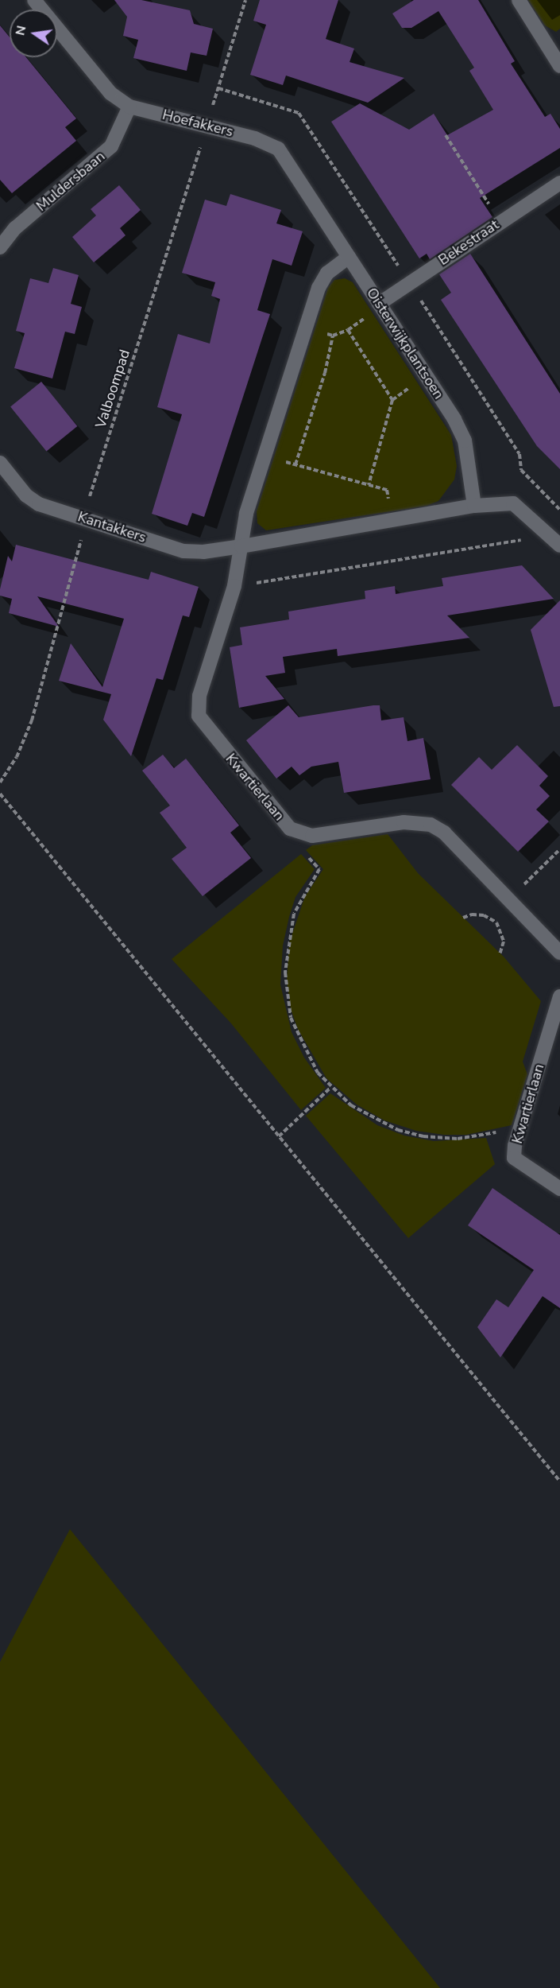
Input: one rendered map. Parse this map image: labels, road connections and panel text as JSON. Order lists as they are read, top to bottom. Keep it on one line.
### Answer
{"streets":{"street":["Hoefakkers","Muldersbaan","Bekestraat","Oisterwijkplantsoen","Kantakkers","Kwartierlaan"],"path":["Valboompad"]},"crossings":[["Hoefakkers","Muldersbaan"],["Hoefakkers","Oisterwijkplantsoen"],["Hoefakkers","Valboompad"],["Bekestraat","Oisterwijkplantsoen"],["Valboompad","Kantakkers"],["Kantakkers","Kwartierlaan"]],"north":"left"}
